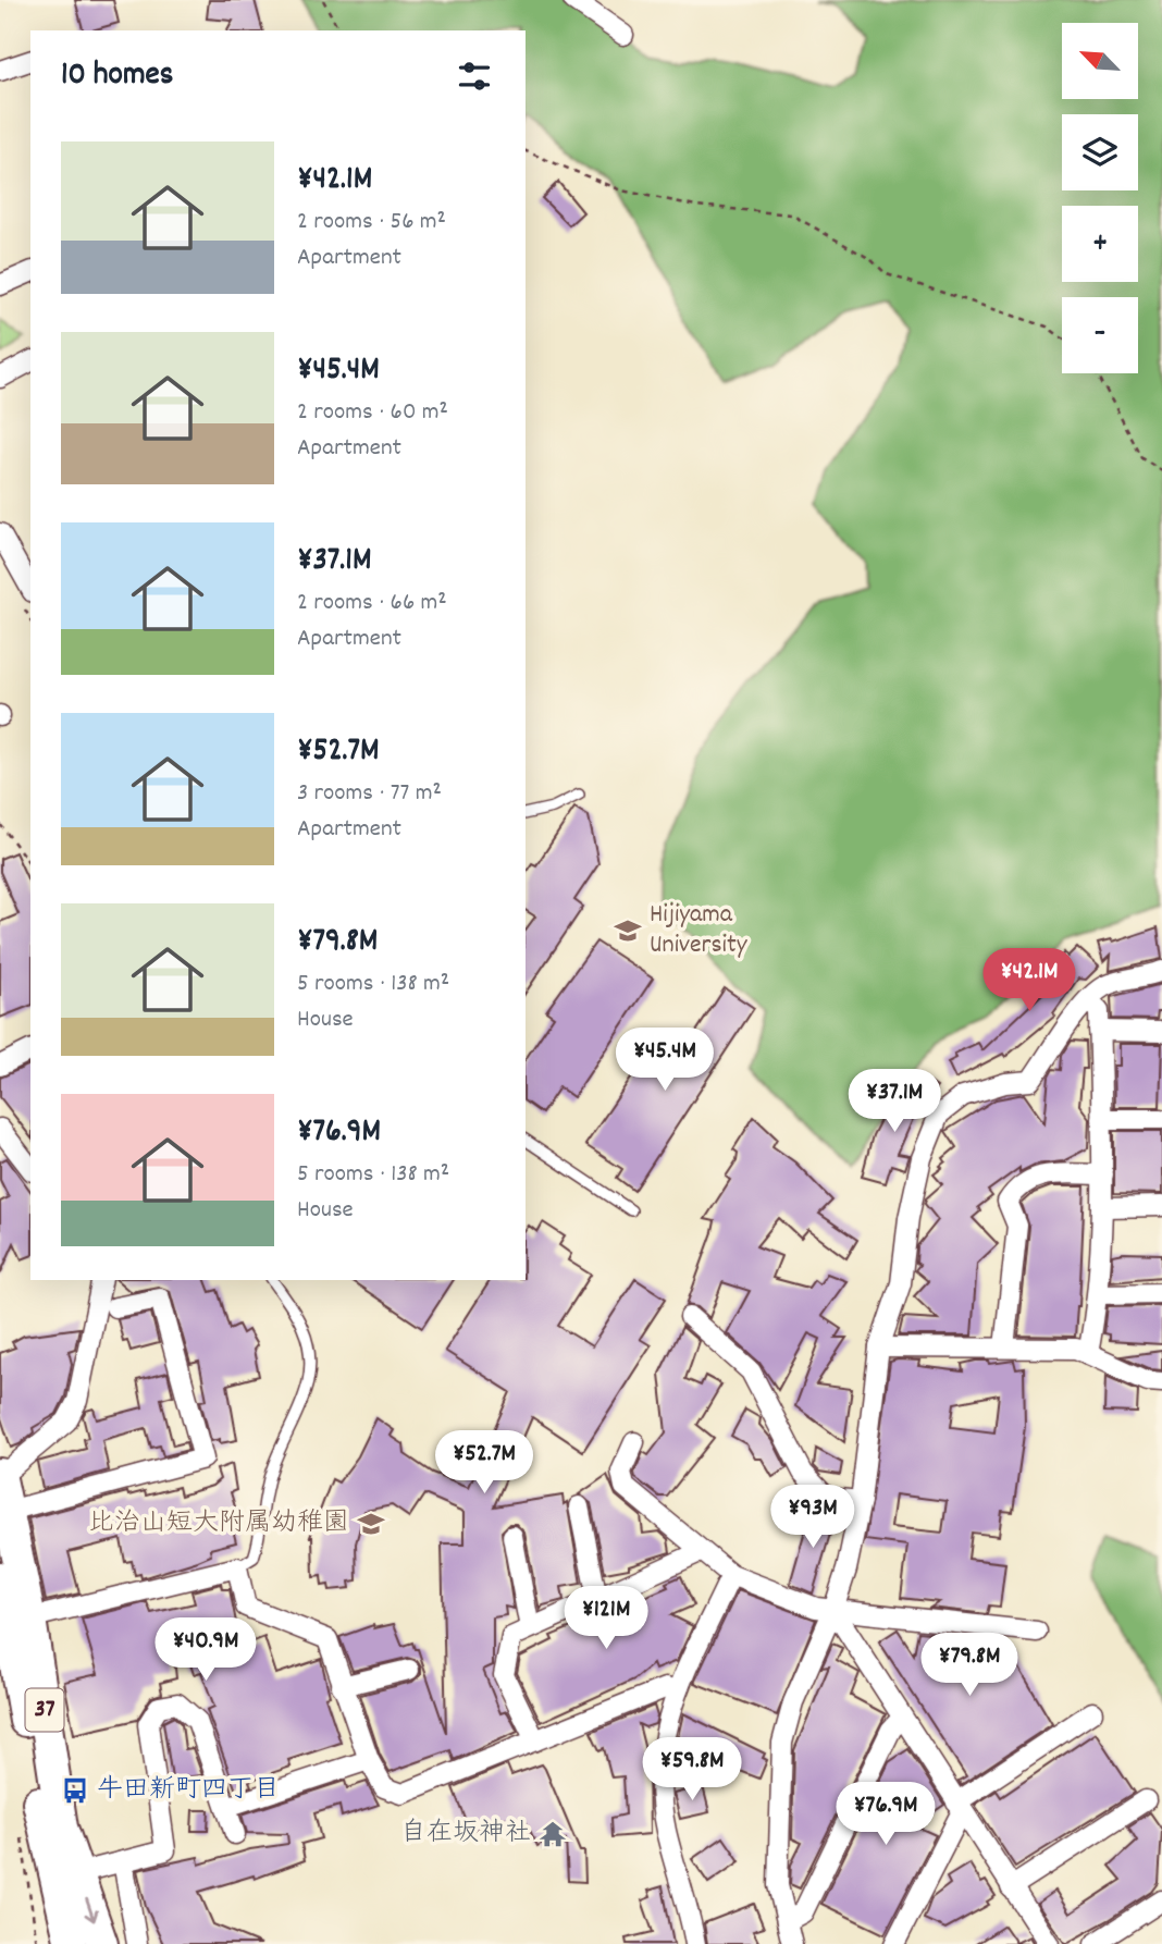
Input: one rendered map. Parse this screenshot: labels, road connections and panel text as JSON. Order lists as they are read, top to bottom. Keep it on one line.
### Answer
{"streets":{"main road":["37"]},"places":{"school or university":["Hijiyama University","比治山短大附属幼稚園"],"bus stop":["牛田新町四丁目"],"temple":["自在坂神社"]},"north":"top left","page":{"map_buttons":["+","−"],"heading":"10 homes","list":[{"name":"¥42.1M","note":"2 rooms · 56 m² · Apartment"},{"name":"¥45.4M","note":"2 rooms · 60 m² · Apartment"},{"name":"¥37.1M","note":"2 rooms · 66 m² · Apartment"},{"name":"¥52.7M","note":"3 rooms · 77 m² · Apartment"},{"name":"¥79.8M","note":"5 rooms · 138 m² · House"},{"name":"¥76.9M","note":"5 rooms · 138 m² · House"}],"price":["¥42.1M","¥45.4M","¥37.1M","¥52.7M","¥93M","¥121M","¥40.9M","¥79.8M","¥59.8M","¥76.9M"]}}
